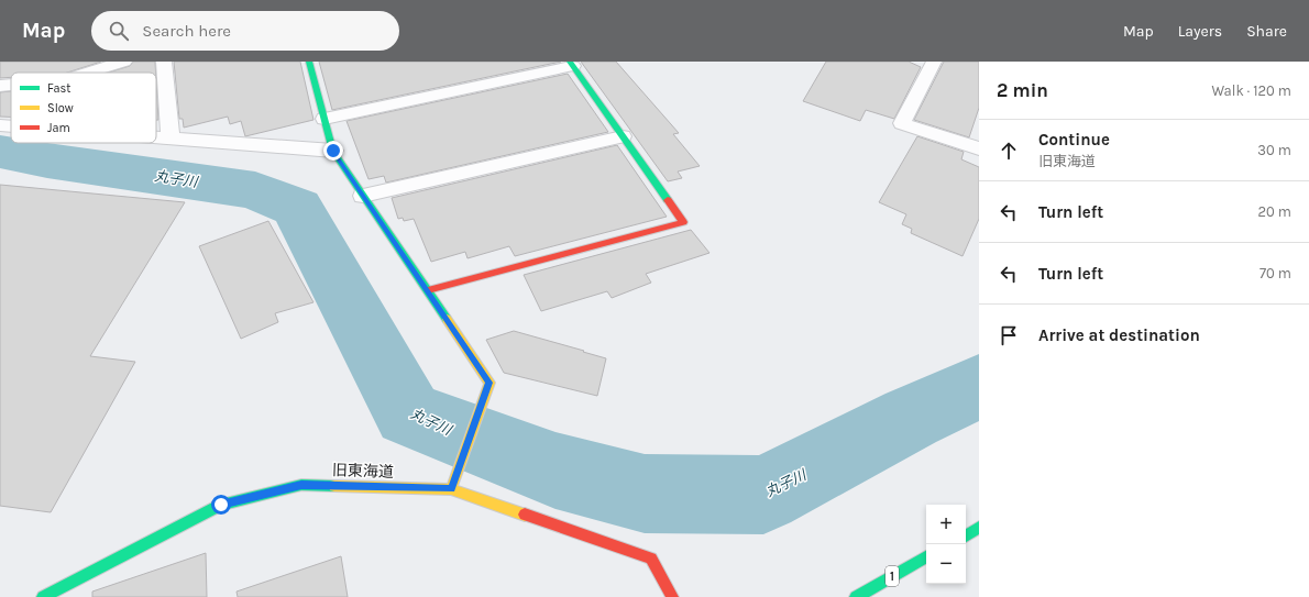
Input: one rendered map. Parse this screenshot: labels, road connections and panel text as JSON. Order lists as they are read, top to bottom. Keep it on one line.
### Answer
{"streets":{"main road":["旧東海道","1"]},"water":["丸子川"],"legend":["Fast","Slow","Jam"],"page":{"header":"Map","search":"Search here","nav":["Map","Layers","Share"],"heading":["2 min","Walk · 120 m"],"list":[["Continue","旧東海道","30 m"],["Turn left","20 m"],["Turn left","70 m"],"Arrive at destination"],"map_buttons":["+","−"]}}
